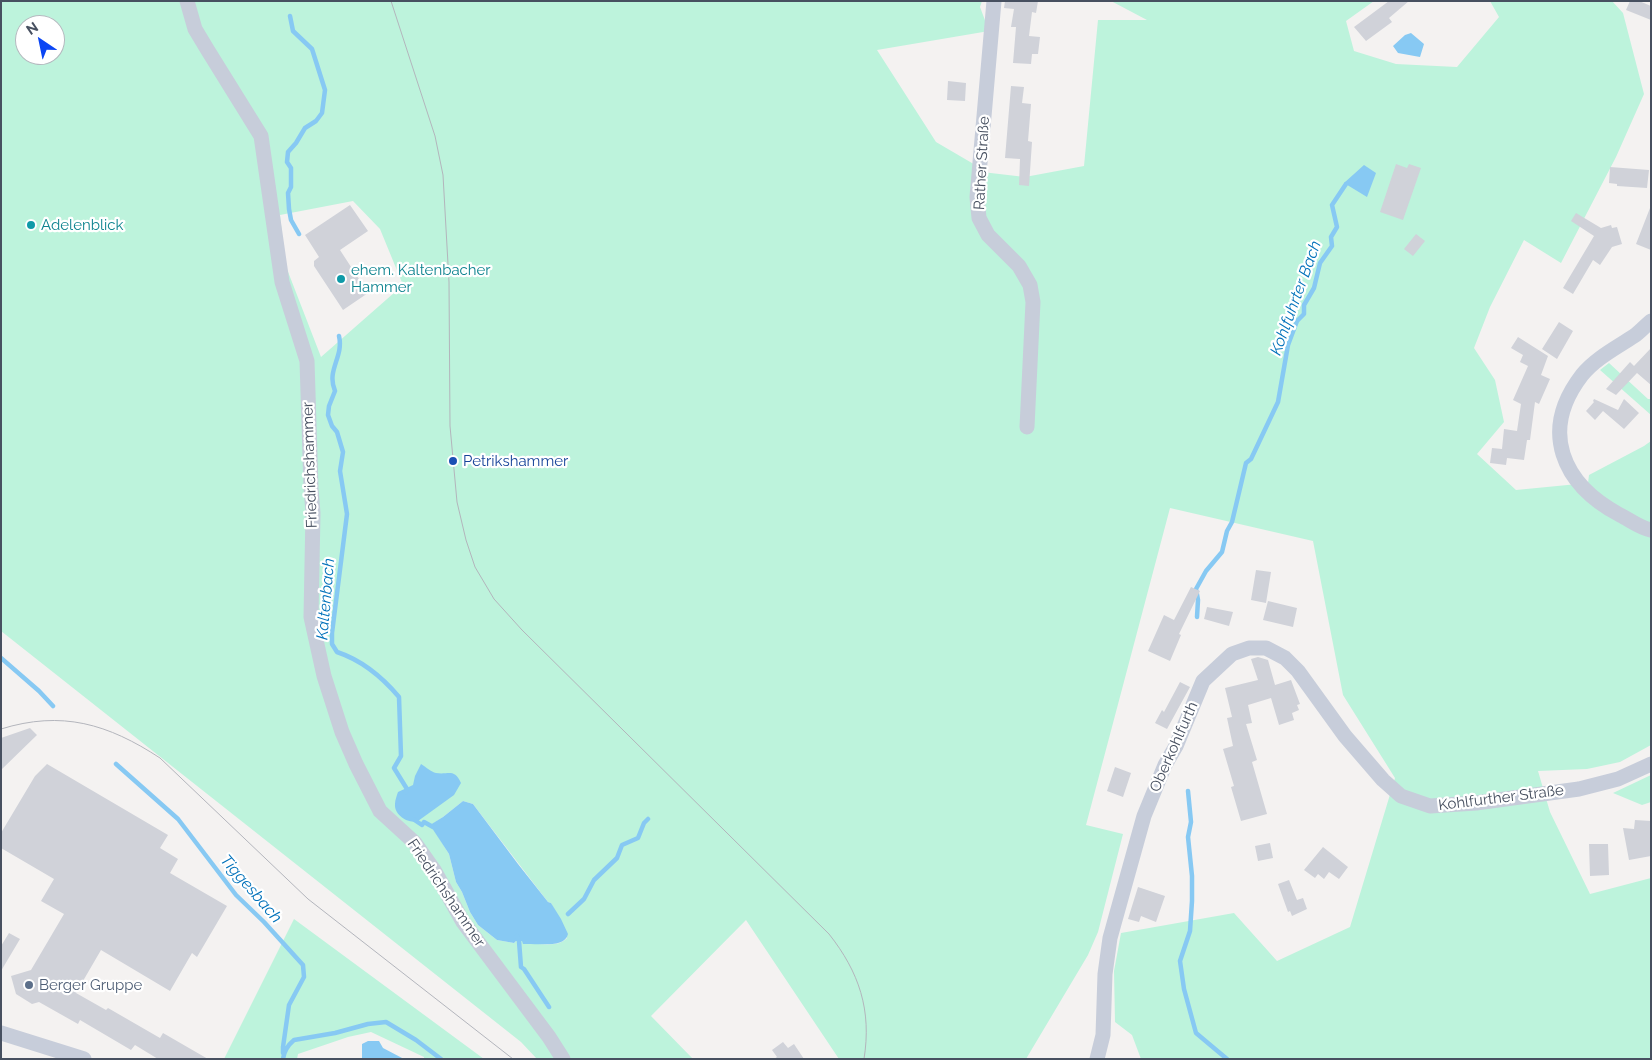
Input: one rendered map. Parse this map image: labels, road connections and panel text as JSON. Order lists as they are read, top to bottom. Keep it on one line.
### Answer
{"streets":{"street":["Rather Straße","Friedrichshammer","Oberkohlfurth","Kohlfurther Straße"]},"crossings":[["Oberkohlfurth","Kohlfurther Straße"]],"water":["Kohlfuhrter Bach","Kaltenbach","Tiggesbach"],"places":["Adelenblick","ehem. Kaltenbacher Hammer","Petrikshammer","Berger Gruppe"],"north":"top left"}
